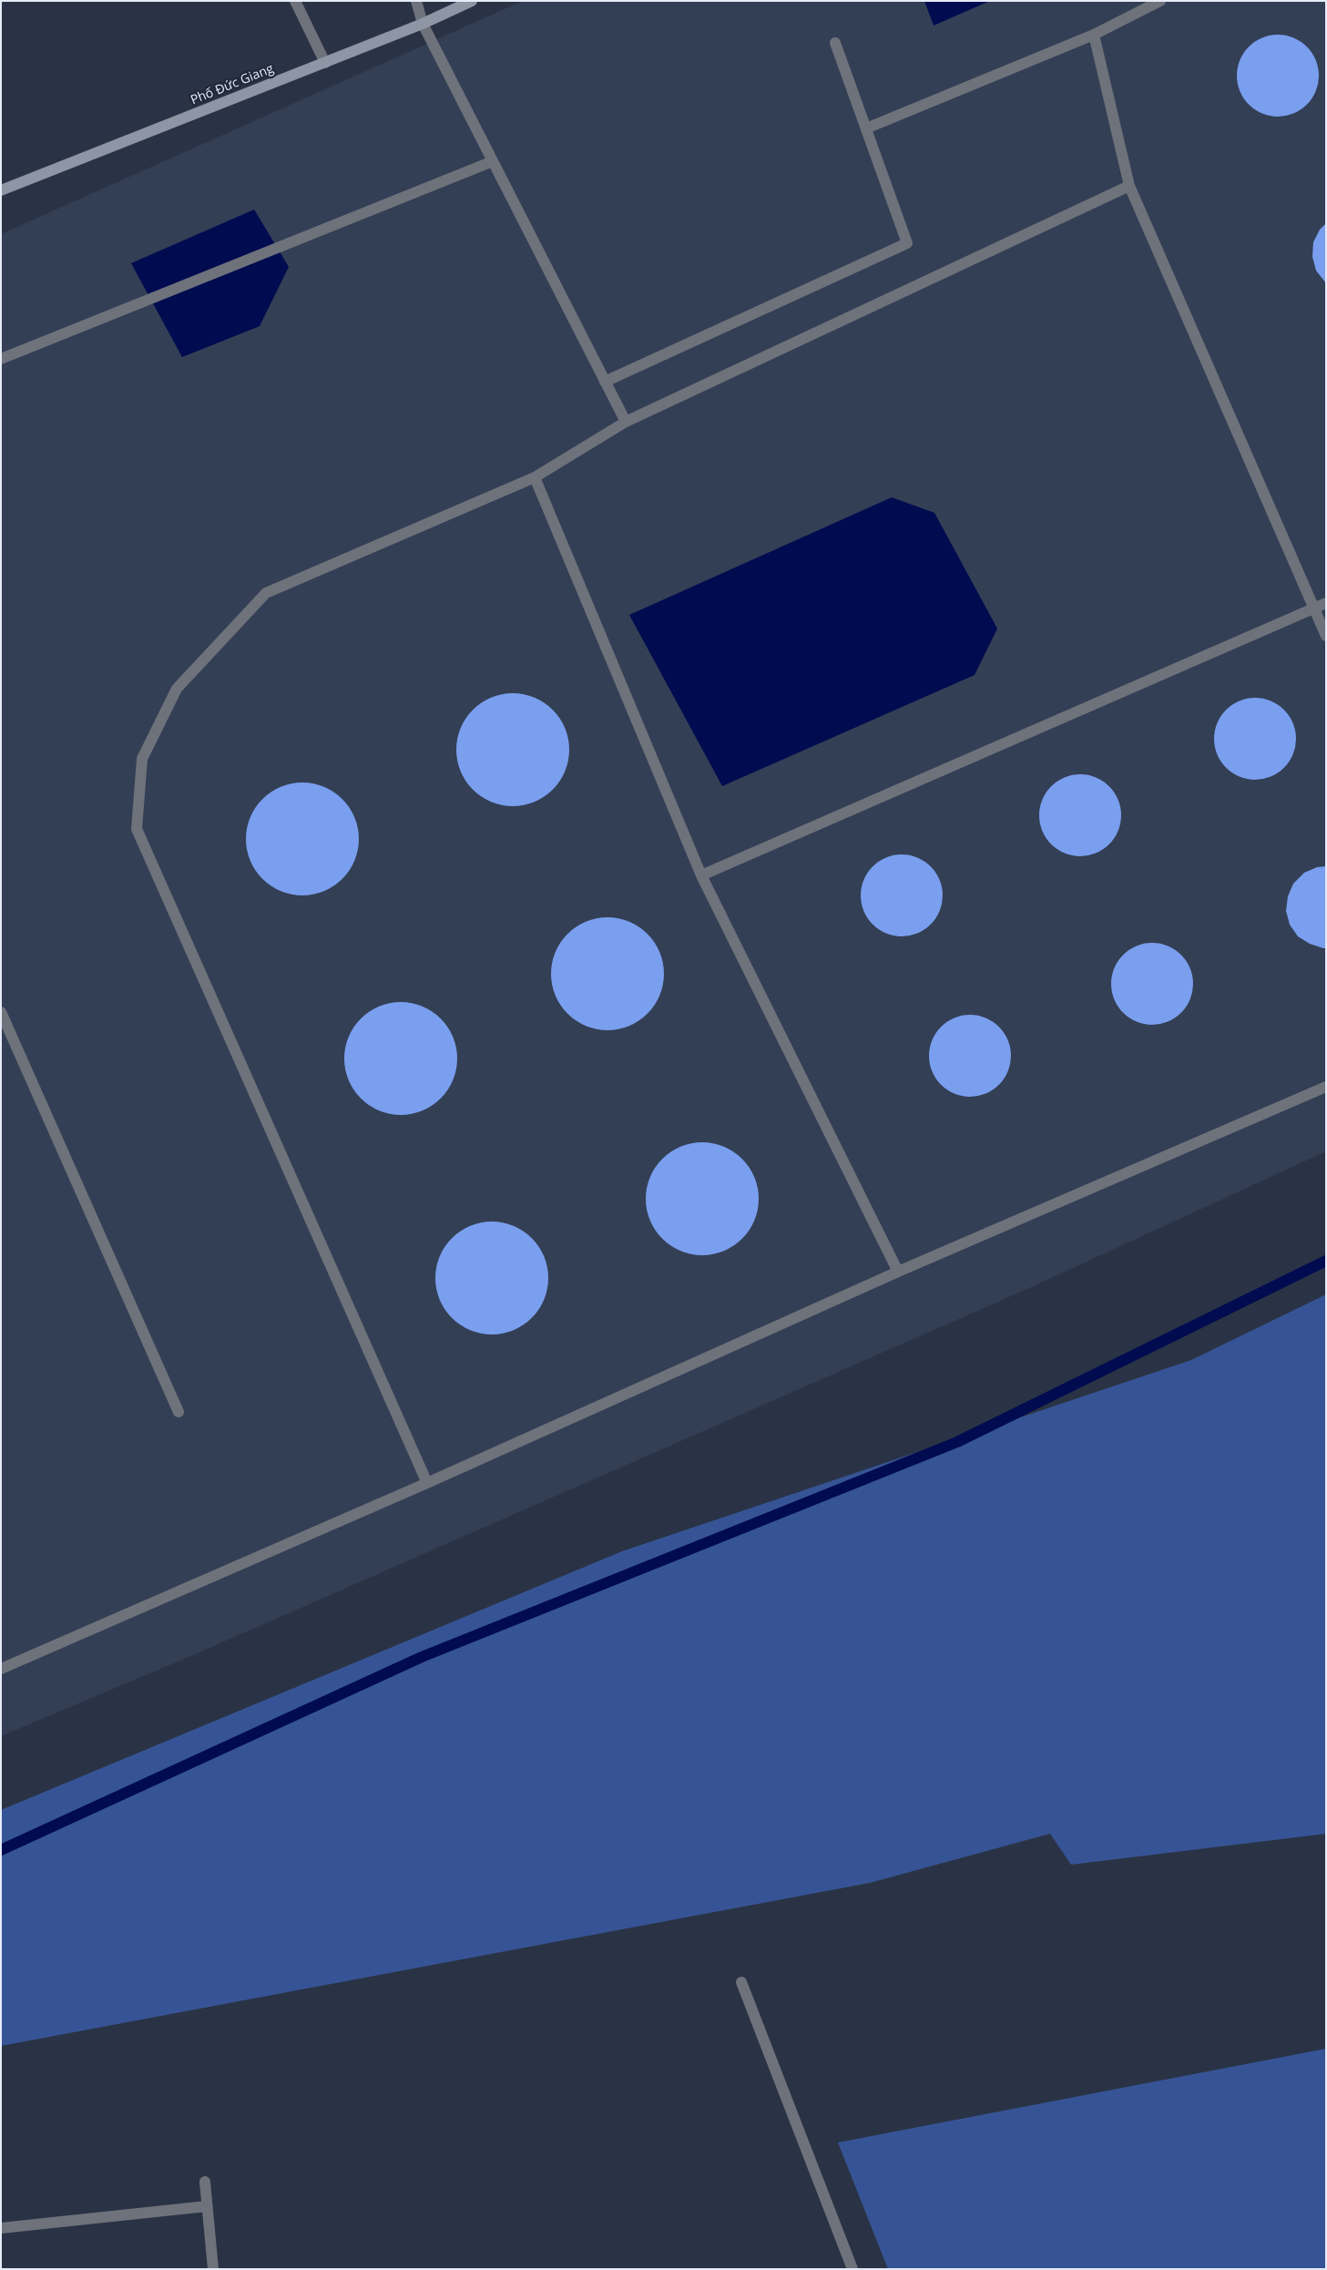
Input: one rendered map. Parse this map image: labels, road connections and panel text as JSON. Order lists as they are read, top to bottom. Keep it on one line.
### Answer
{"streets":{"street":["Phố Đức Giang"]}}
